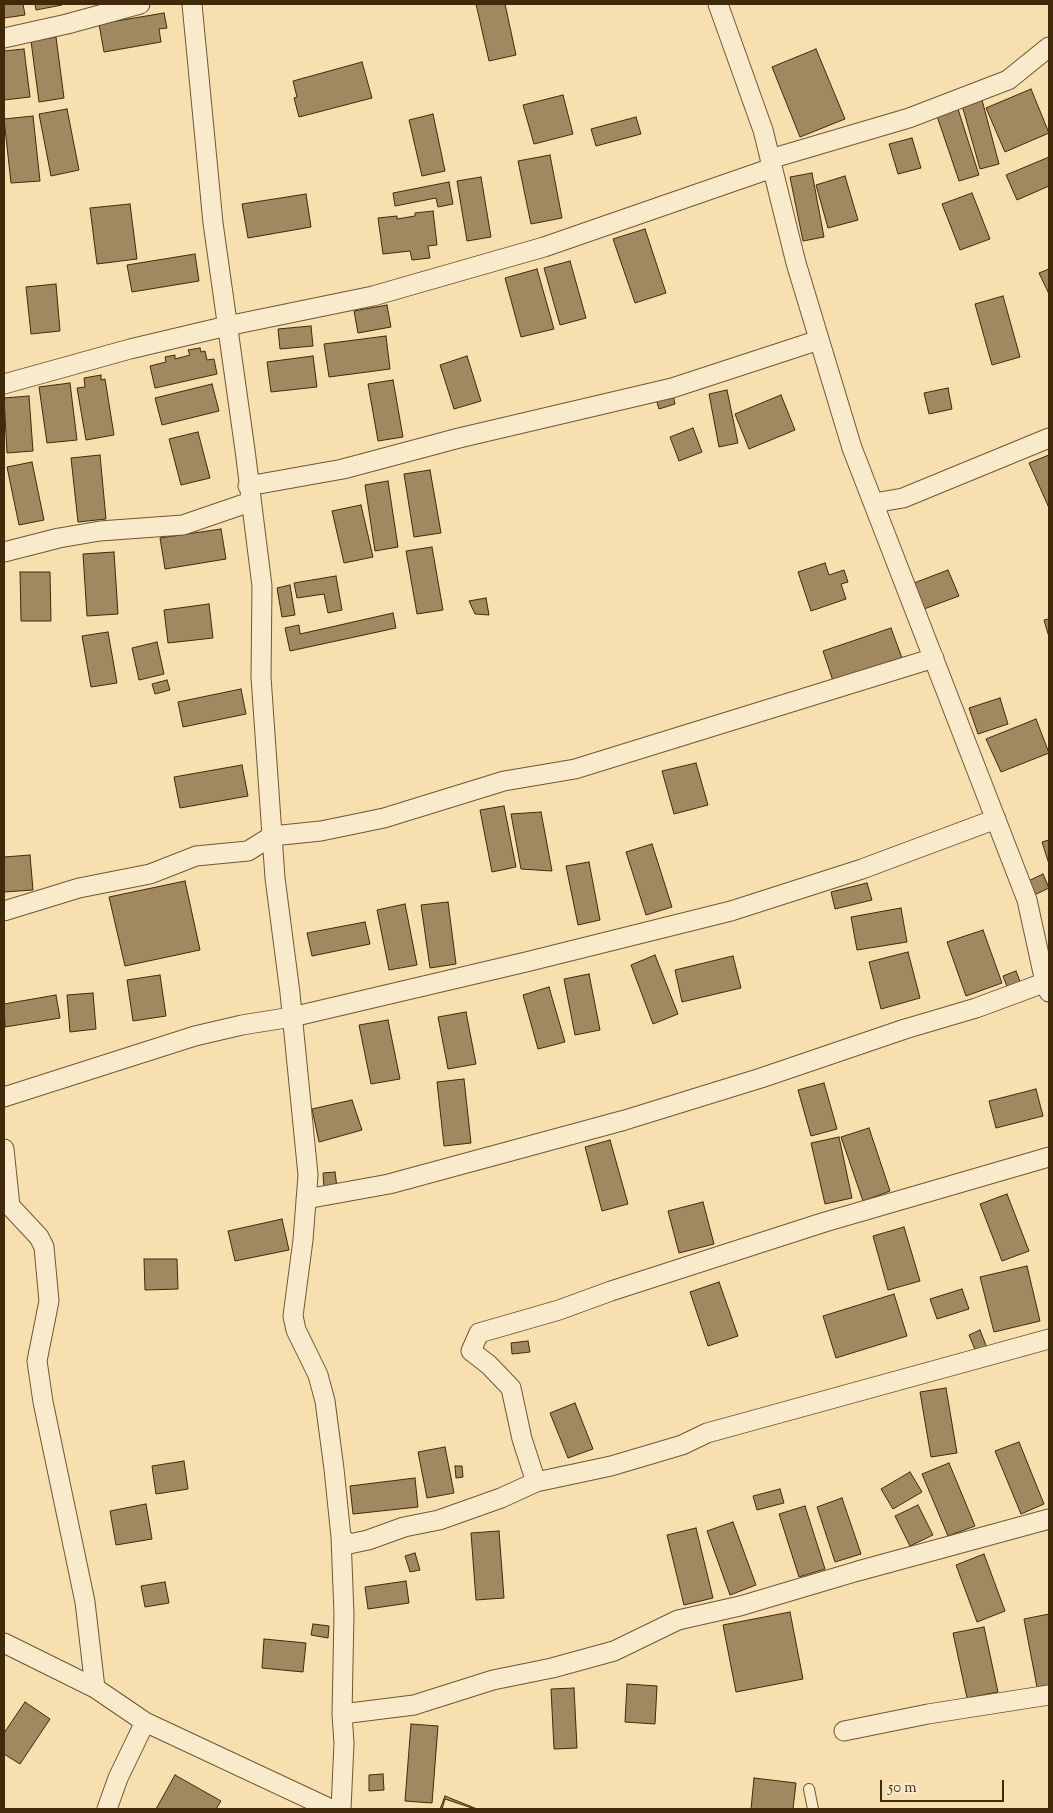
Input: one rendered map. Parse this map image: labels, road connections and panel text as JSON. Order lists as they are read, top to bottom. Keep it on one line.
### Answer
{"scale_bar":"50 m"}
